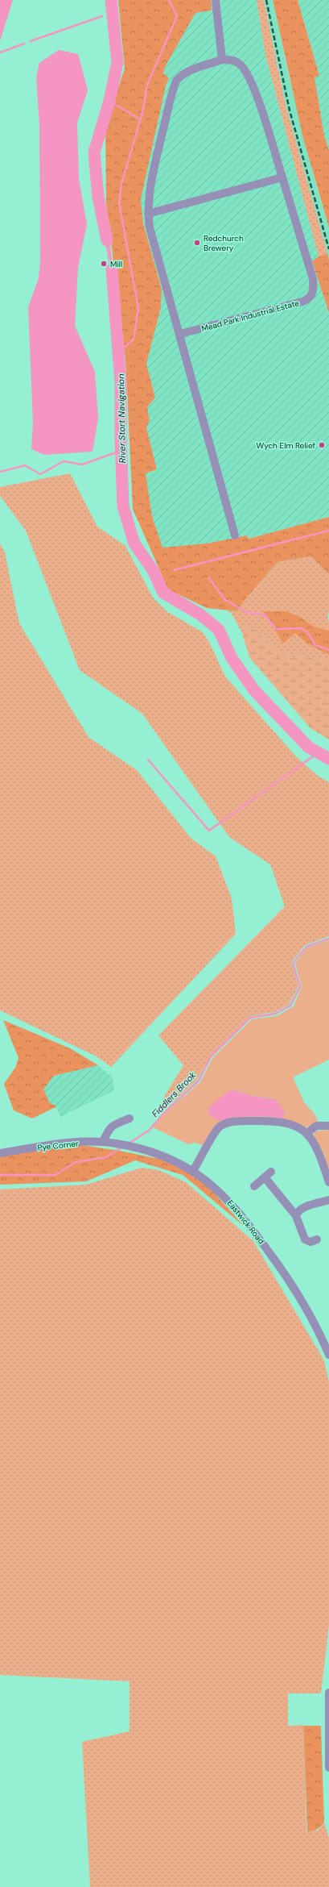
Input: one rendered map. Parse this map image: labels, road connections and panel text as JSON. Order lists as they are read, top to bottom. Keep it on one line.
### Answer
{"streets":{"street":["Mead Park Industrial Estate","Pye Corner","Eastwick Road"]},"crossings":[["Pye Corner","Eastwick Road"]],"water":["River Stort Navigation","Fiddlers Brook"],"places":["Redchurch Brewery","Mill","Wych Elm Relief"]}
